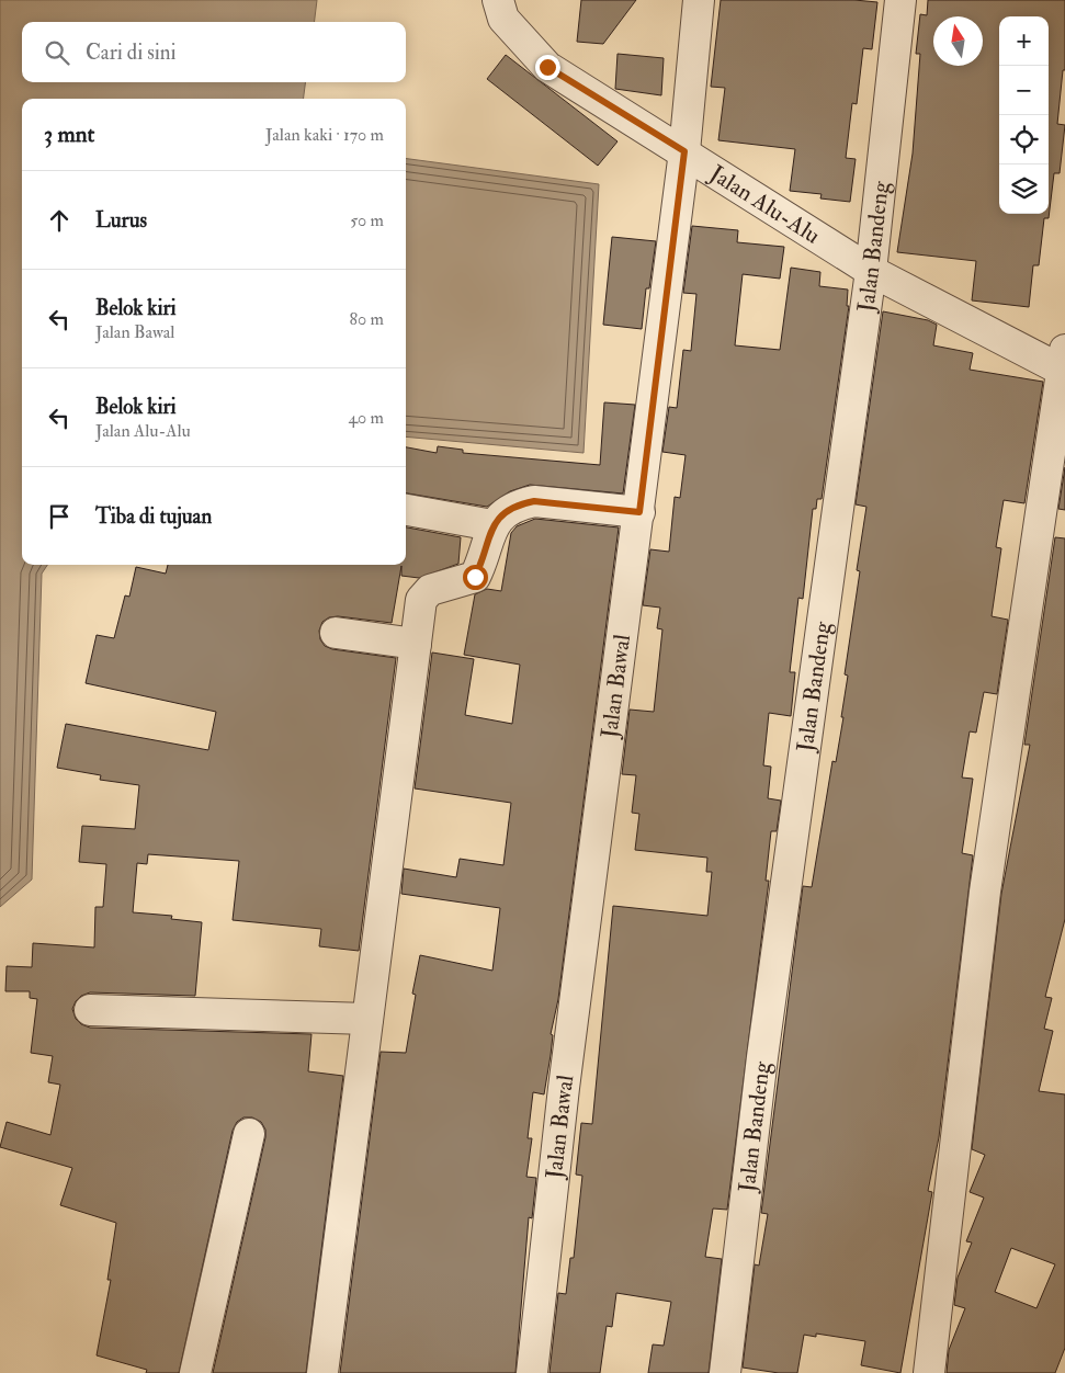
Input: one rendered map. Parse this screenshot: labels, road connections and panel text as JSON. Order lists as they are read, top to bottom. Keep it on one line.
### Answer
{"streets":{"street":["Jalan Alu-Alu","Jalan Bandeng","Jalan Bawal"]},"crossings":[["Jalan Alu-Alu","Jalan Bandeng"],["Jalan Alu-Alu","Jalan Bawal"]],"north":"top","page":{"map_buttons":["+","−"],"search":"Cari di sini","heading":["3 mnt","Jalan kaki · 170 m"],"list":[["Lurus","50 m"],["Belok kiri","Jalan Bawal","80 m"],["Belok kiri","Jalan Alu-Alu","40 m"],"Tiba di tujuan"]}}
